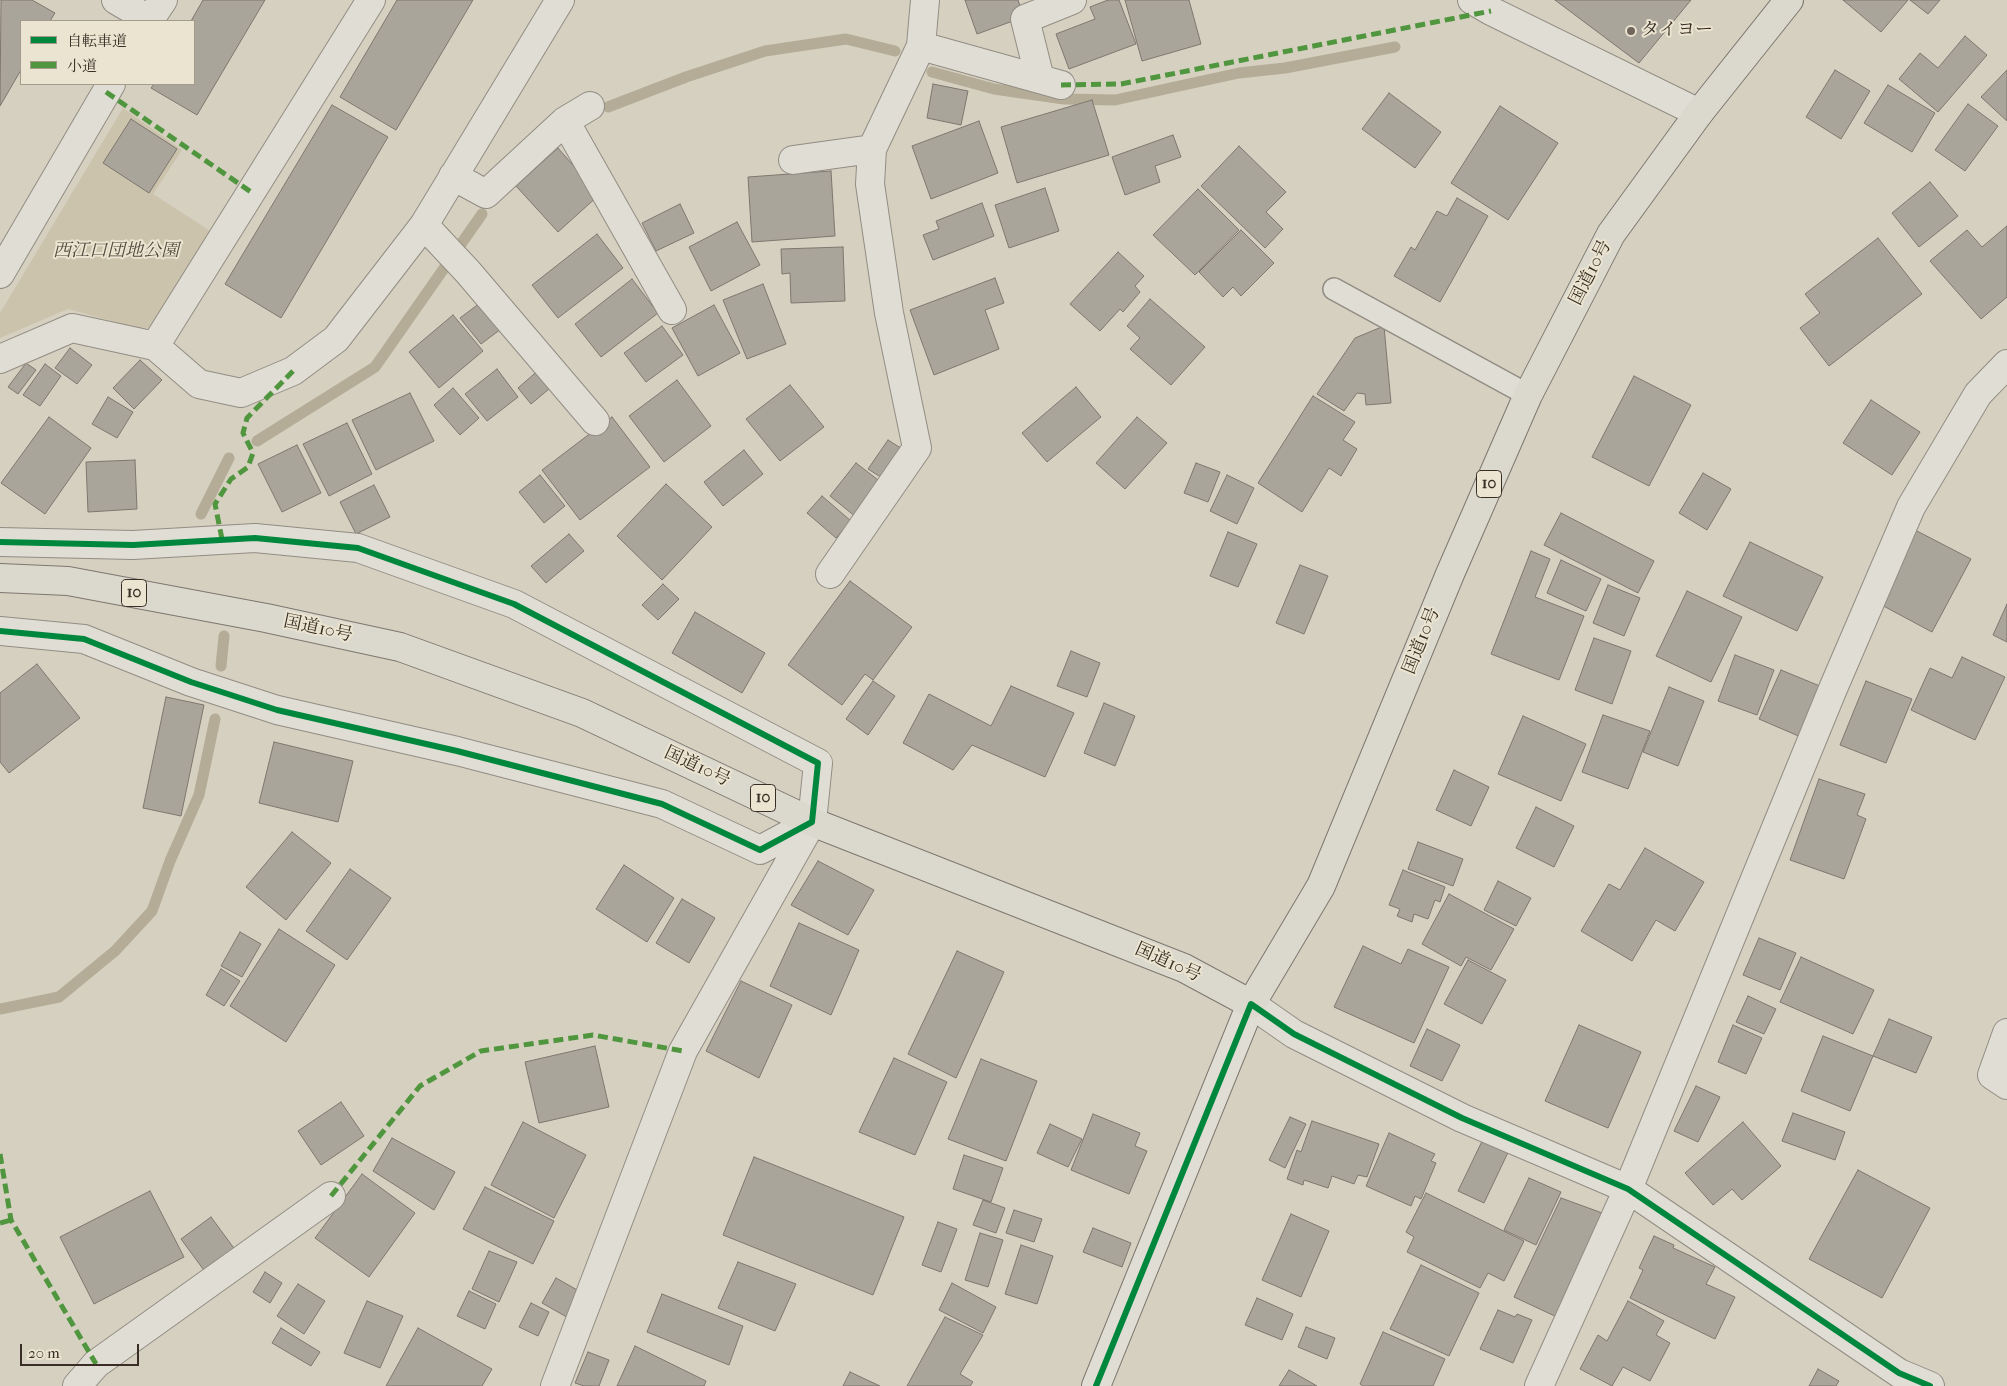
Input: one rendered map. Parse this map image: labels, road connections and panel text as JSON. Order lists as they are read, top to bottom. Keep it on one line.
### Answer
{"streets":{"highway":["国道10号","10"]},"parks":["西江口団地公園"],"places":["タイヨー"],"legend":["自転車道","小道"],"scale_bar":"20 m"}
